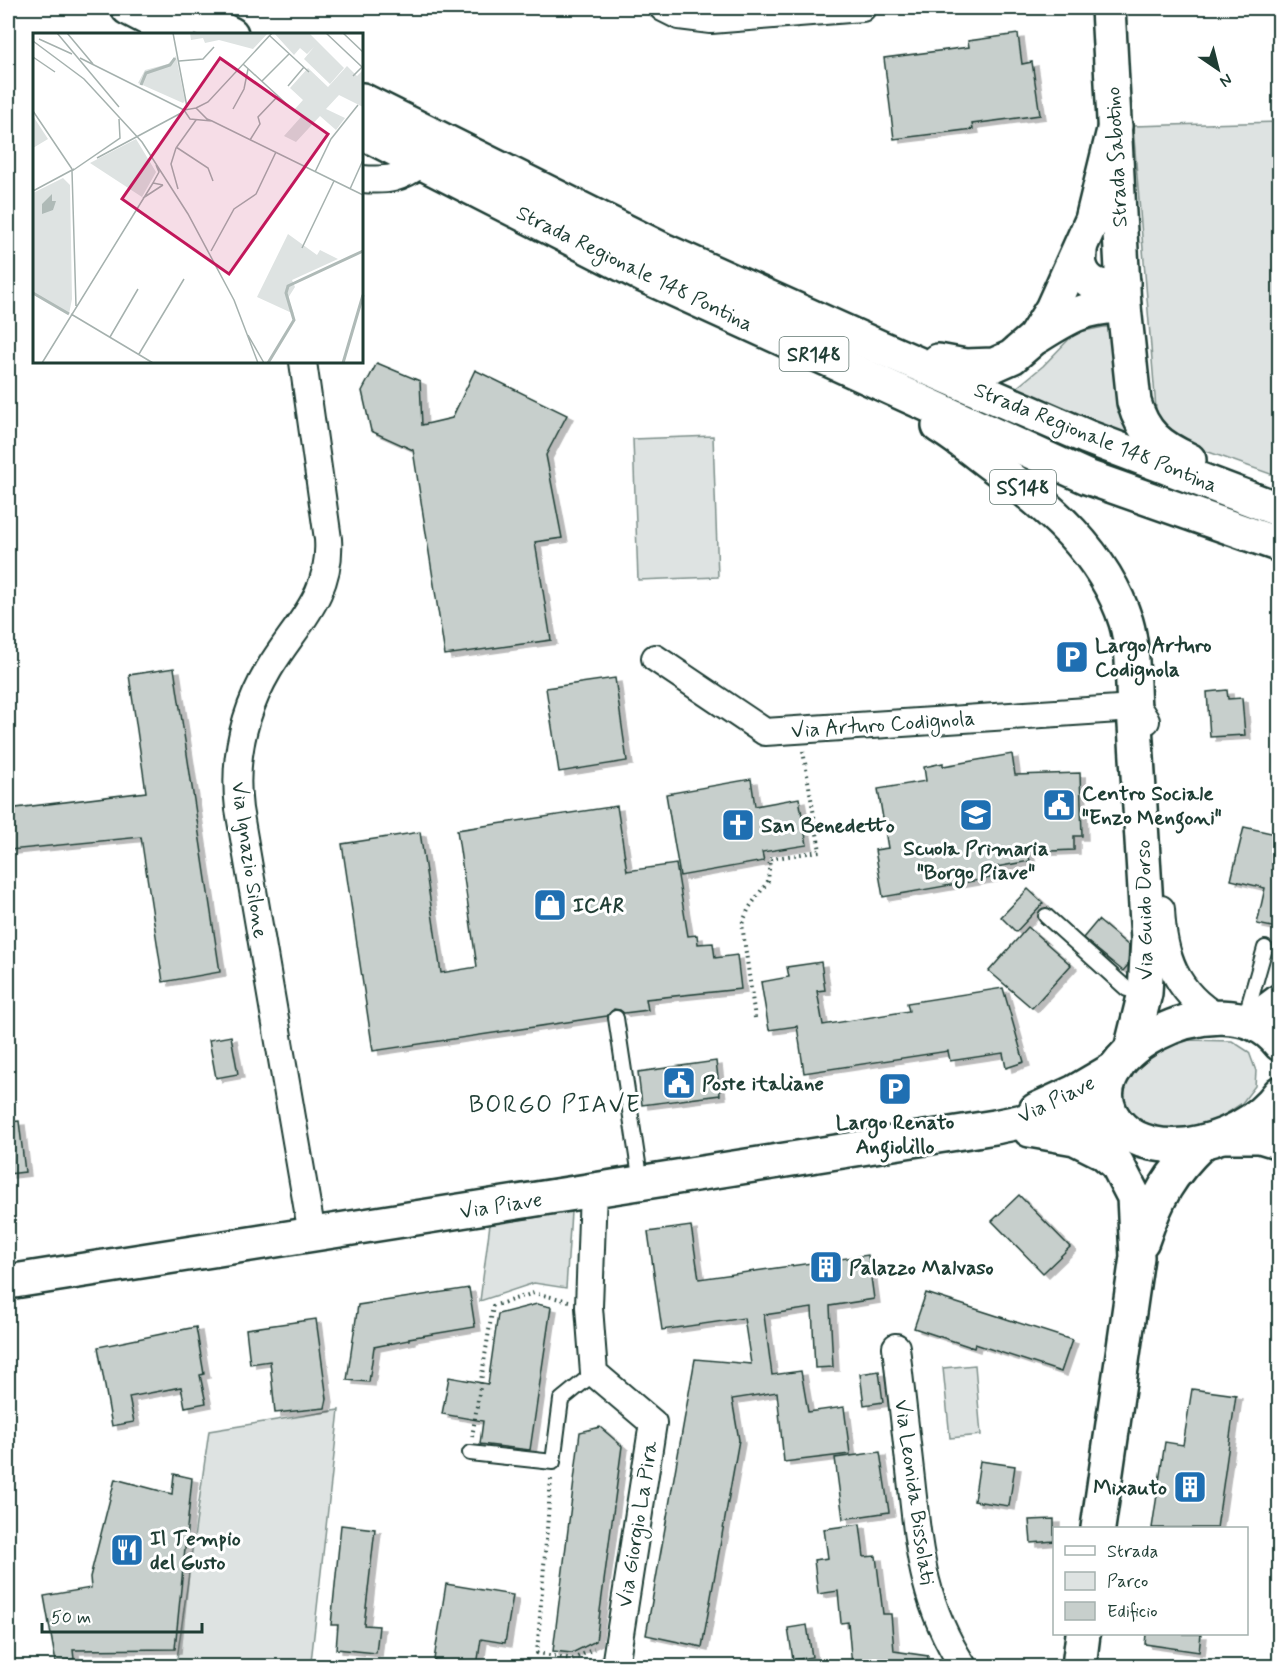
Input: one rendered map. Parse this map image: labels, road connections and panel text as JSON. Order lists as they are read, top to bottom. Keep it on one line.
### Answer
{"streets":{"main road":["Strada Sabotino","Strada Regionale 148 Pontina","SR148","SS148","Via Guido Dorso","Via Piave"],"street":["Via Arturo Codignola","Via Ignazio Silone","Via Leonida Bissolati","Via Giorgio La Pira"]},"crossings":[["Strada Regionale 148 Pontina","SS148"],["SS148","Via Arturo Codignola"],["SS148","Via Guido Dorso"],["Via Arturo Codignola","Via Guido Dorso"],["Via Ignazio Silone","Via Piave"],["Via Guido Dorso","Via Piave"]],"districts":["BORGO PIAVE"],"places":{"parking":["Largo Arturo Codignola","Largo Renato Angiolillo"],"public building":["Centro Sociale \"Enzo Mengoni\"","Poste italiane"],"school or university":["Scuola Primaria \"Borgo Piave\""],"church":["San Benedetto"],"shop":["ICAR"],"building":["Palazzo Malvaso","Mixauto"],"restaurant":["Il Tempio del Gusto"]},"legend":["Strada","Parco","Edificio"],"scale_bar":"50 m","north":"bottom right"}
